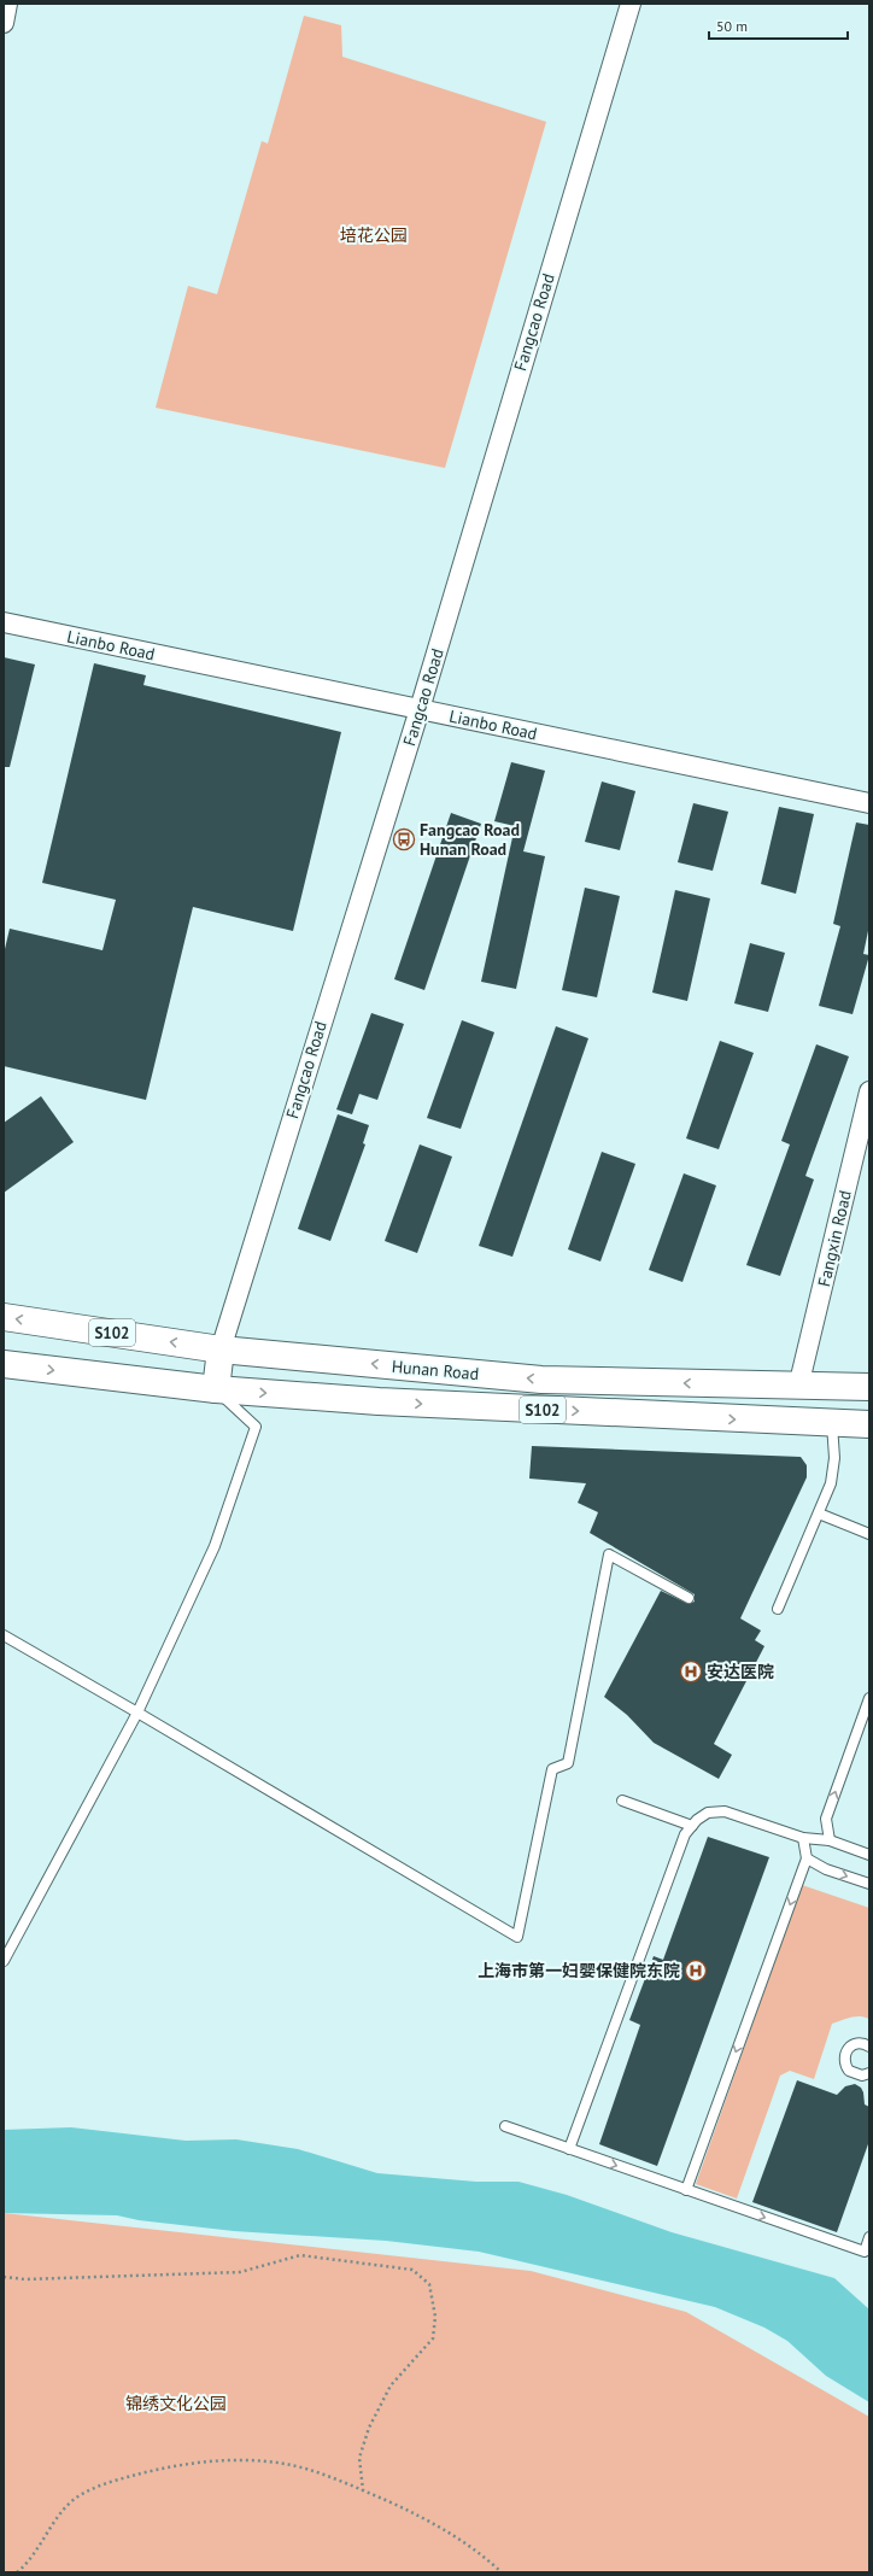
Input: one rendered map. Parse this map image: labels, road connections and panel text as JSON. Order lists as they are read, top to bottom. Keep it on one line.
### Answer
{"streets":{"main road":["Fangcao Road","S102","Hunan Road"],"street":["Lianbo Road","Fangxin Road"]},"crossings":[["Fangcao Road","Lianbo Road"],["Fangcao Road","Hunan Road"],["Fangxin Road","Hunan Road"]],"parks":["培花公园","锦绣文化公园"],"places":{"bus stop":["Fangcao Road Hunan Road"],"hospital":["安达医院","上海市第一妇婴保健院东院"]},"scale_bar":"50 m"}
